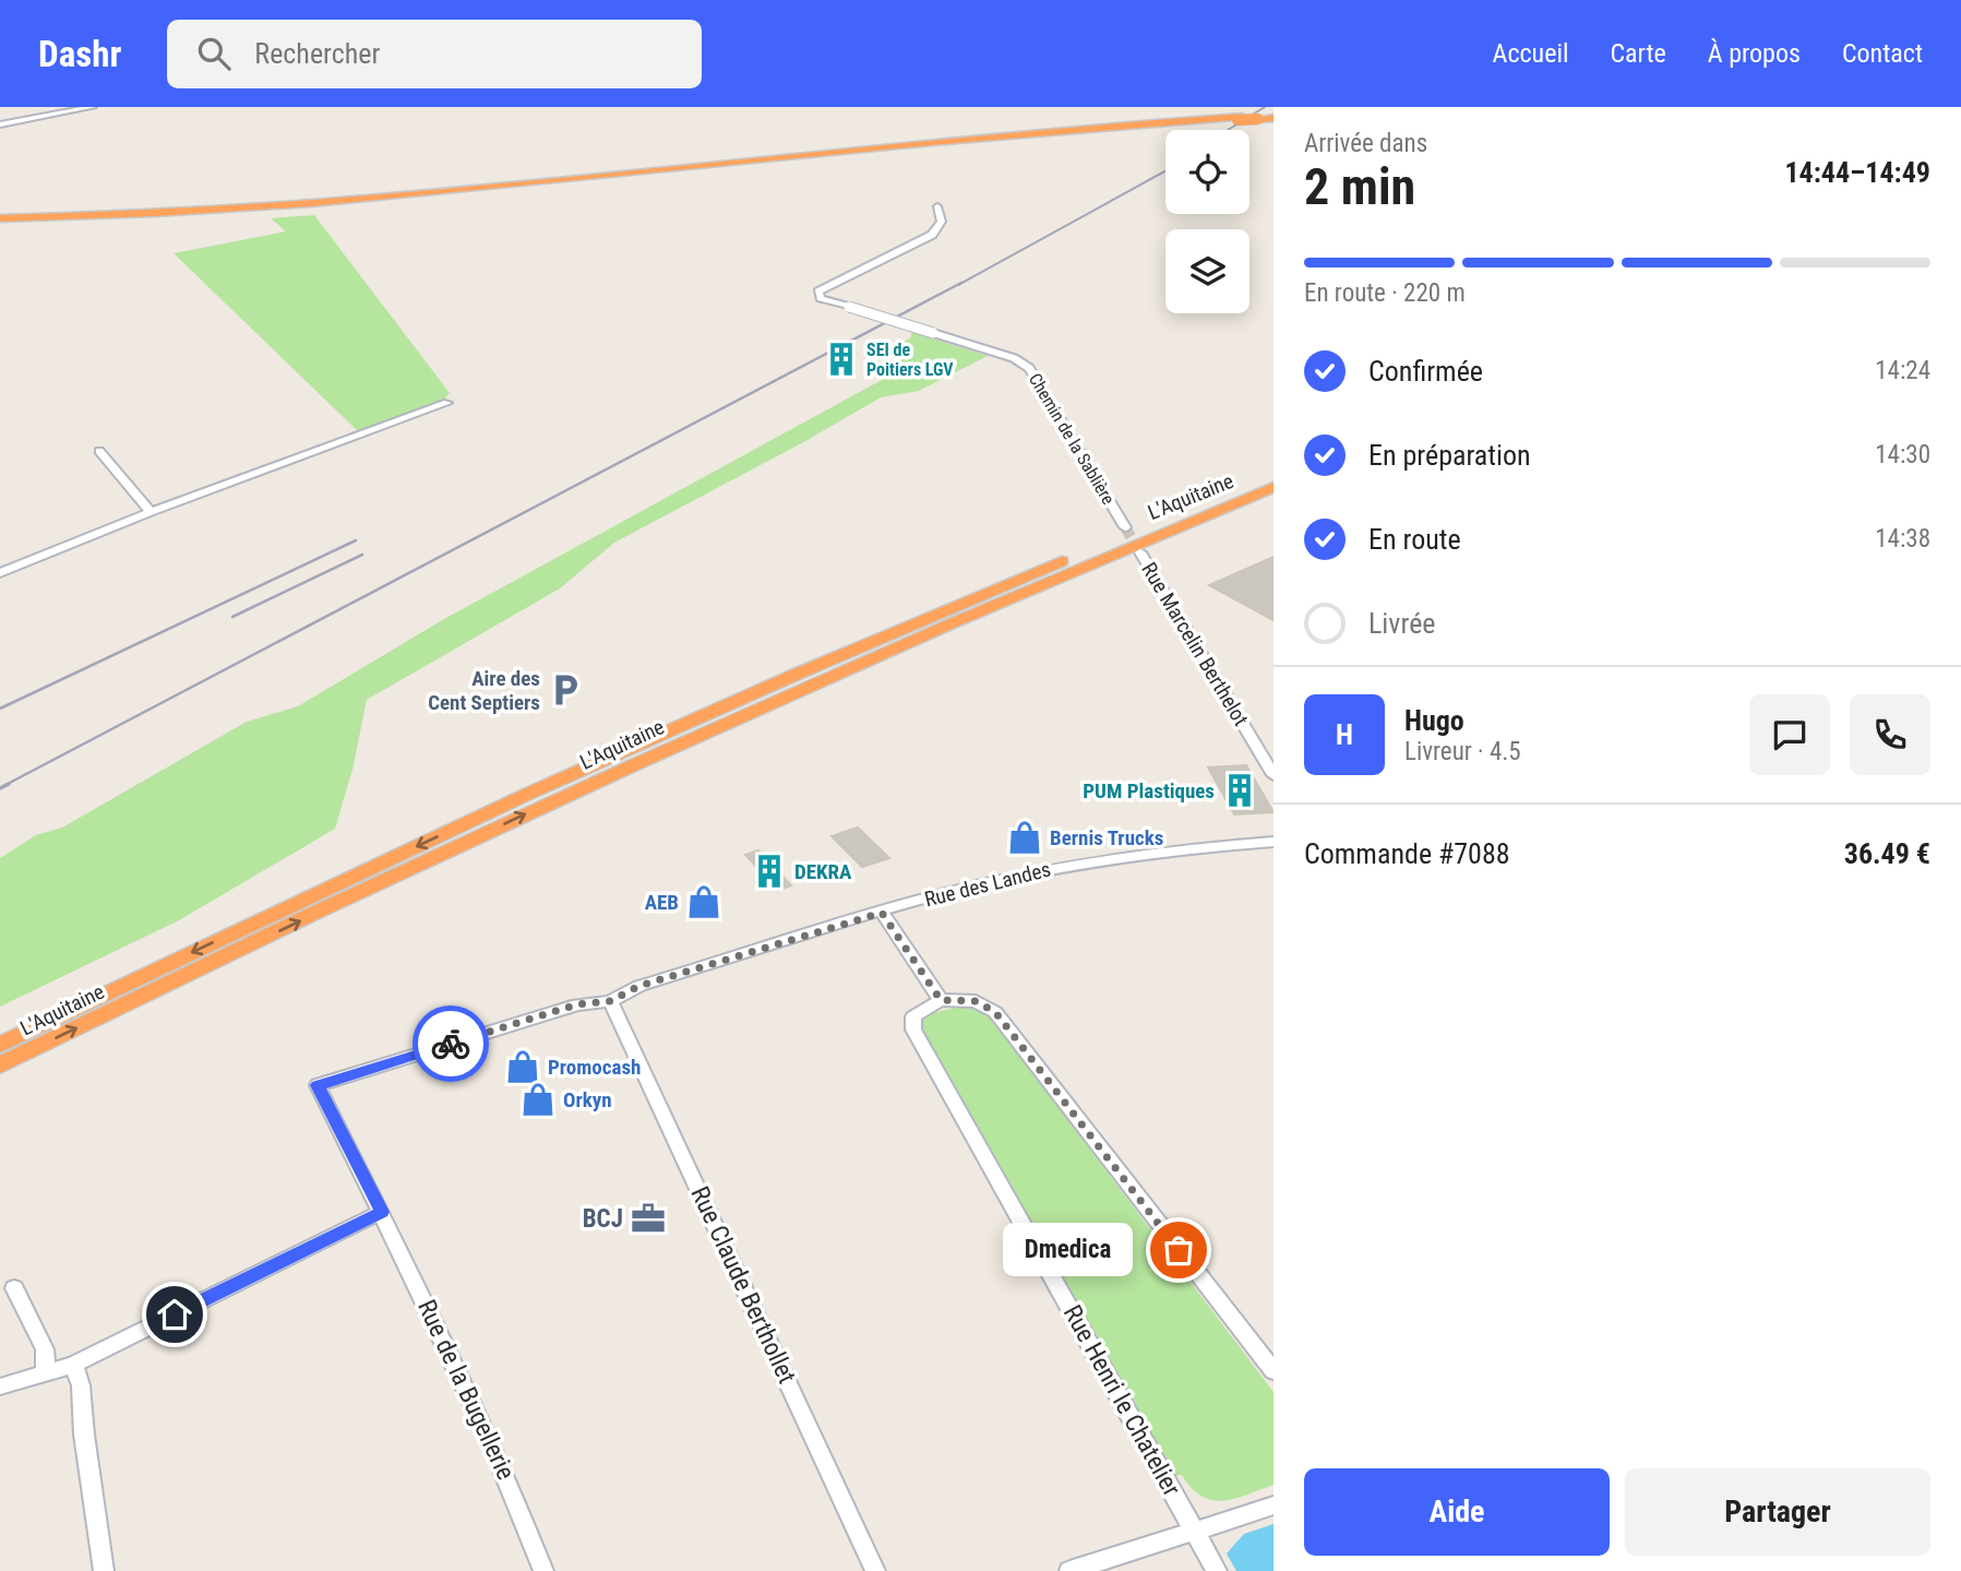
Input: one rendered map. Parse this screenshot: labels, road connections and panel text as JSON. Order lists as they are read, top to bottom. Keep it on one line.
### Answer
{"streets":{"highway":["L'Aquitaine"],"street":["Chemin de la Sablière","Rue Marcelin Berthelot","Rue des Landes","Rue Claude Berthollet","Rue de la Bugellerie","Rue Henri le Chatelier"]},"crossings":[["Rue des Landes","Rue Claude Berthollet"],["Rue des Landes","Rue de la Bugellerie"]],"places":{"building":["SEI de Poitiers LGV","PUM Plastiques","DEKRA"],"parking":["Aire des Cent Septiers"],"shop":["Bernis Trucks","AEB","Promocash","Orkyn"],"office":["BCJ"],"other":["Dmedica"]},"page":{"header":"Dashr","search":"Rechercher","nav":["Accueil","Carte","À propos","Contact"],"heading":["2 min","Arrivée dans","14:44–14:49"],"panel":["Hugo","Livreur · 4.5","Commande #7088","36.49 €"],"bar":"En route · 220 m","list":[["Confirmée","14:24"],["En préparation","14:30"],["En route","14:38"],"Livrée"],"round":"H","bubble":"Dmedica","buttons":["Aide","Partager"]}}
